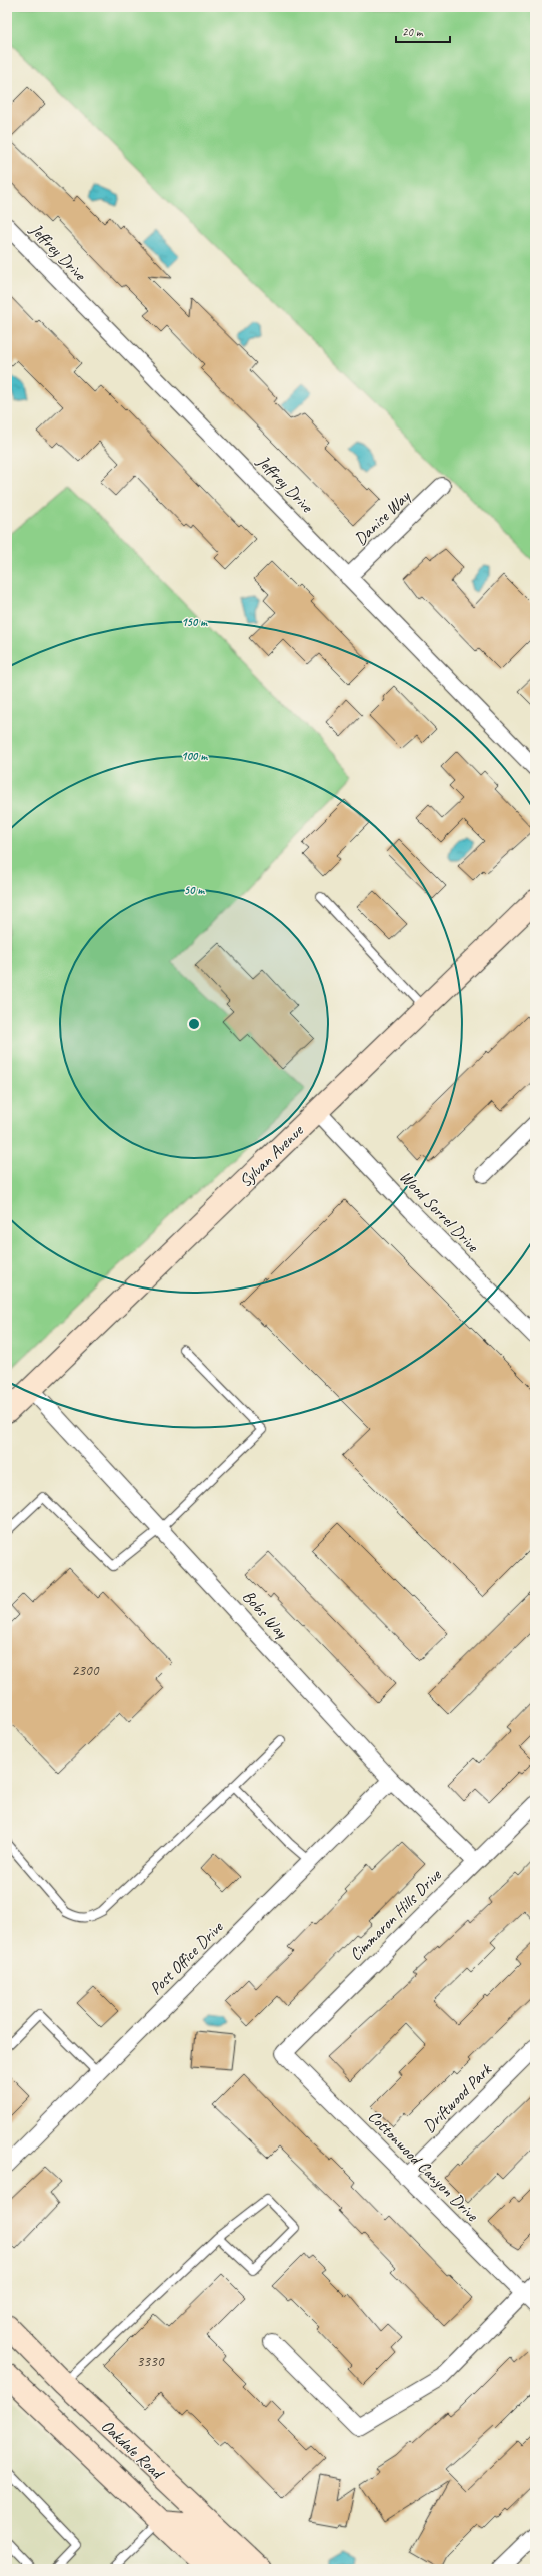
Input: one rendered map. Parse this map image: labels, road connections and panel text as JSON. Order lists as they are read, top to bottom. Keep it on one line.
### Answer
{"streets":{"main road":["Sylvan Avenue","Oakdale Road"],"street":["Jeffrey Drive","Danise Way","Wood Sorrel Drive","Bobs Way","Cimmaron Hills Drive","Post Office Drive","Driftwood Park","Cottonwood Canyon Drive"]},"crossings":[["Jeffrey Drive","Danise Way"],["Sylvan Avenue","Wood Sorrel Drive"],["Sylvan Avenue","Bobs Way"],["Bobs Way","Cimmaron Hills Drive"],["Bobs Way","Post Office Drive"],["Cimmaron Hills Drive","Cottonwood Canyon Drive"],["Driftwood Park","Cottonwood Canyon Drive"]],"house_numbers":["2300","3330"],"scale_bar":"20 m","rings":["150 m","100 m","50 m"]}
